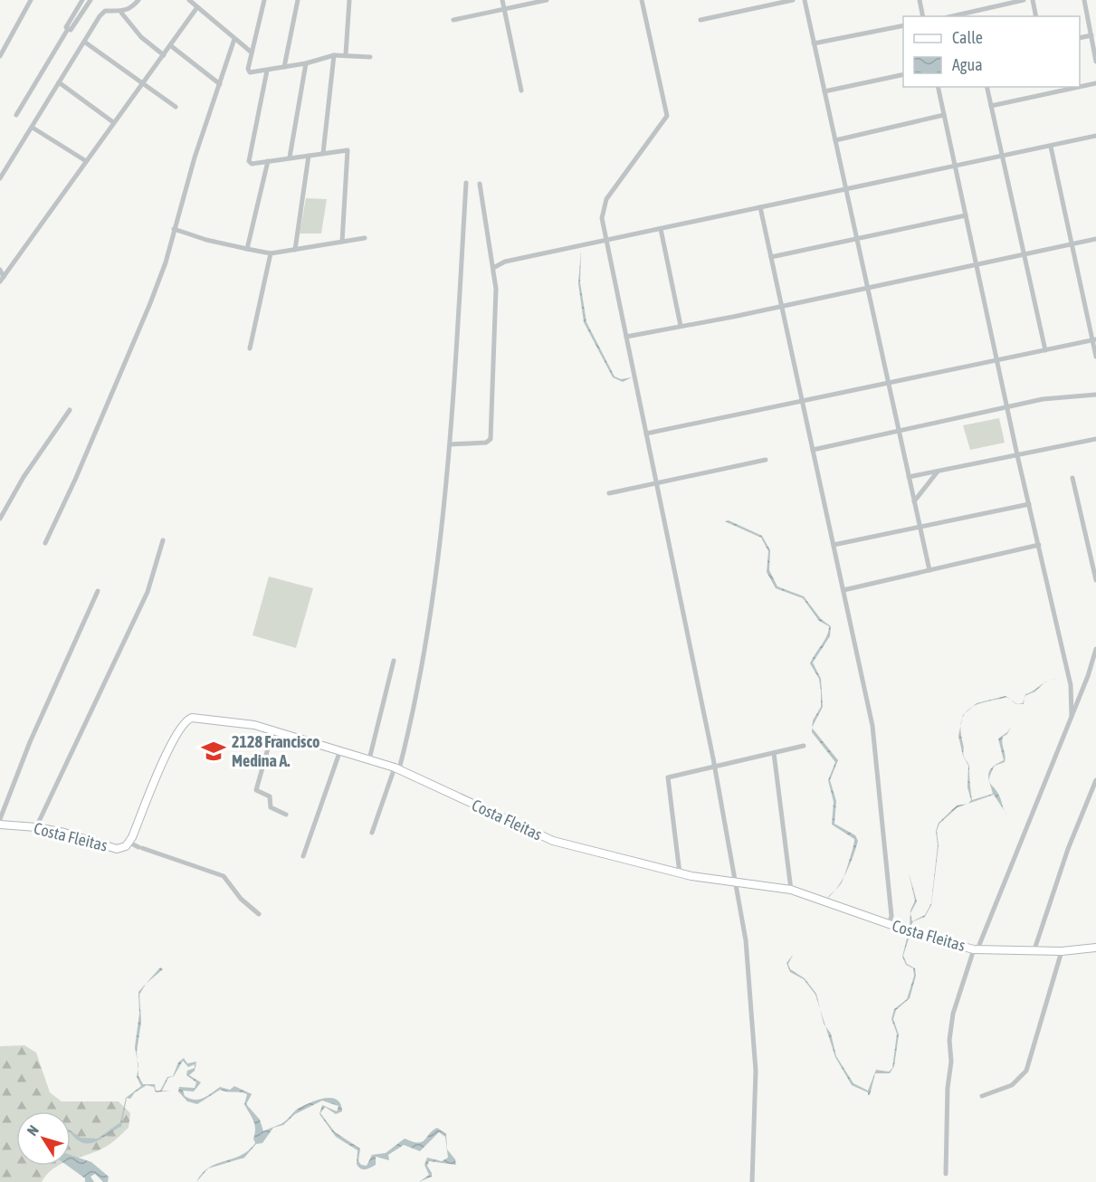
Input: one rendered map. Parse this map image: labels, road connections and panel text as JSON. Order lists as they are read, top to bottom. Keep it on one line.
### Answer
{"streets":{"main road":["Costa Fleitas"]},"places":{"school or university":["2128 Francisco Medina A."]},"legend":["Calle","Agua"],"north":"top left"}
